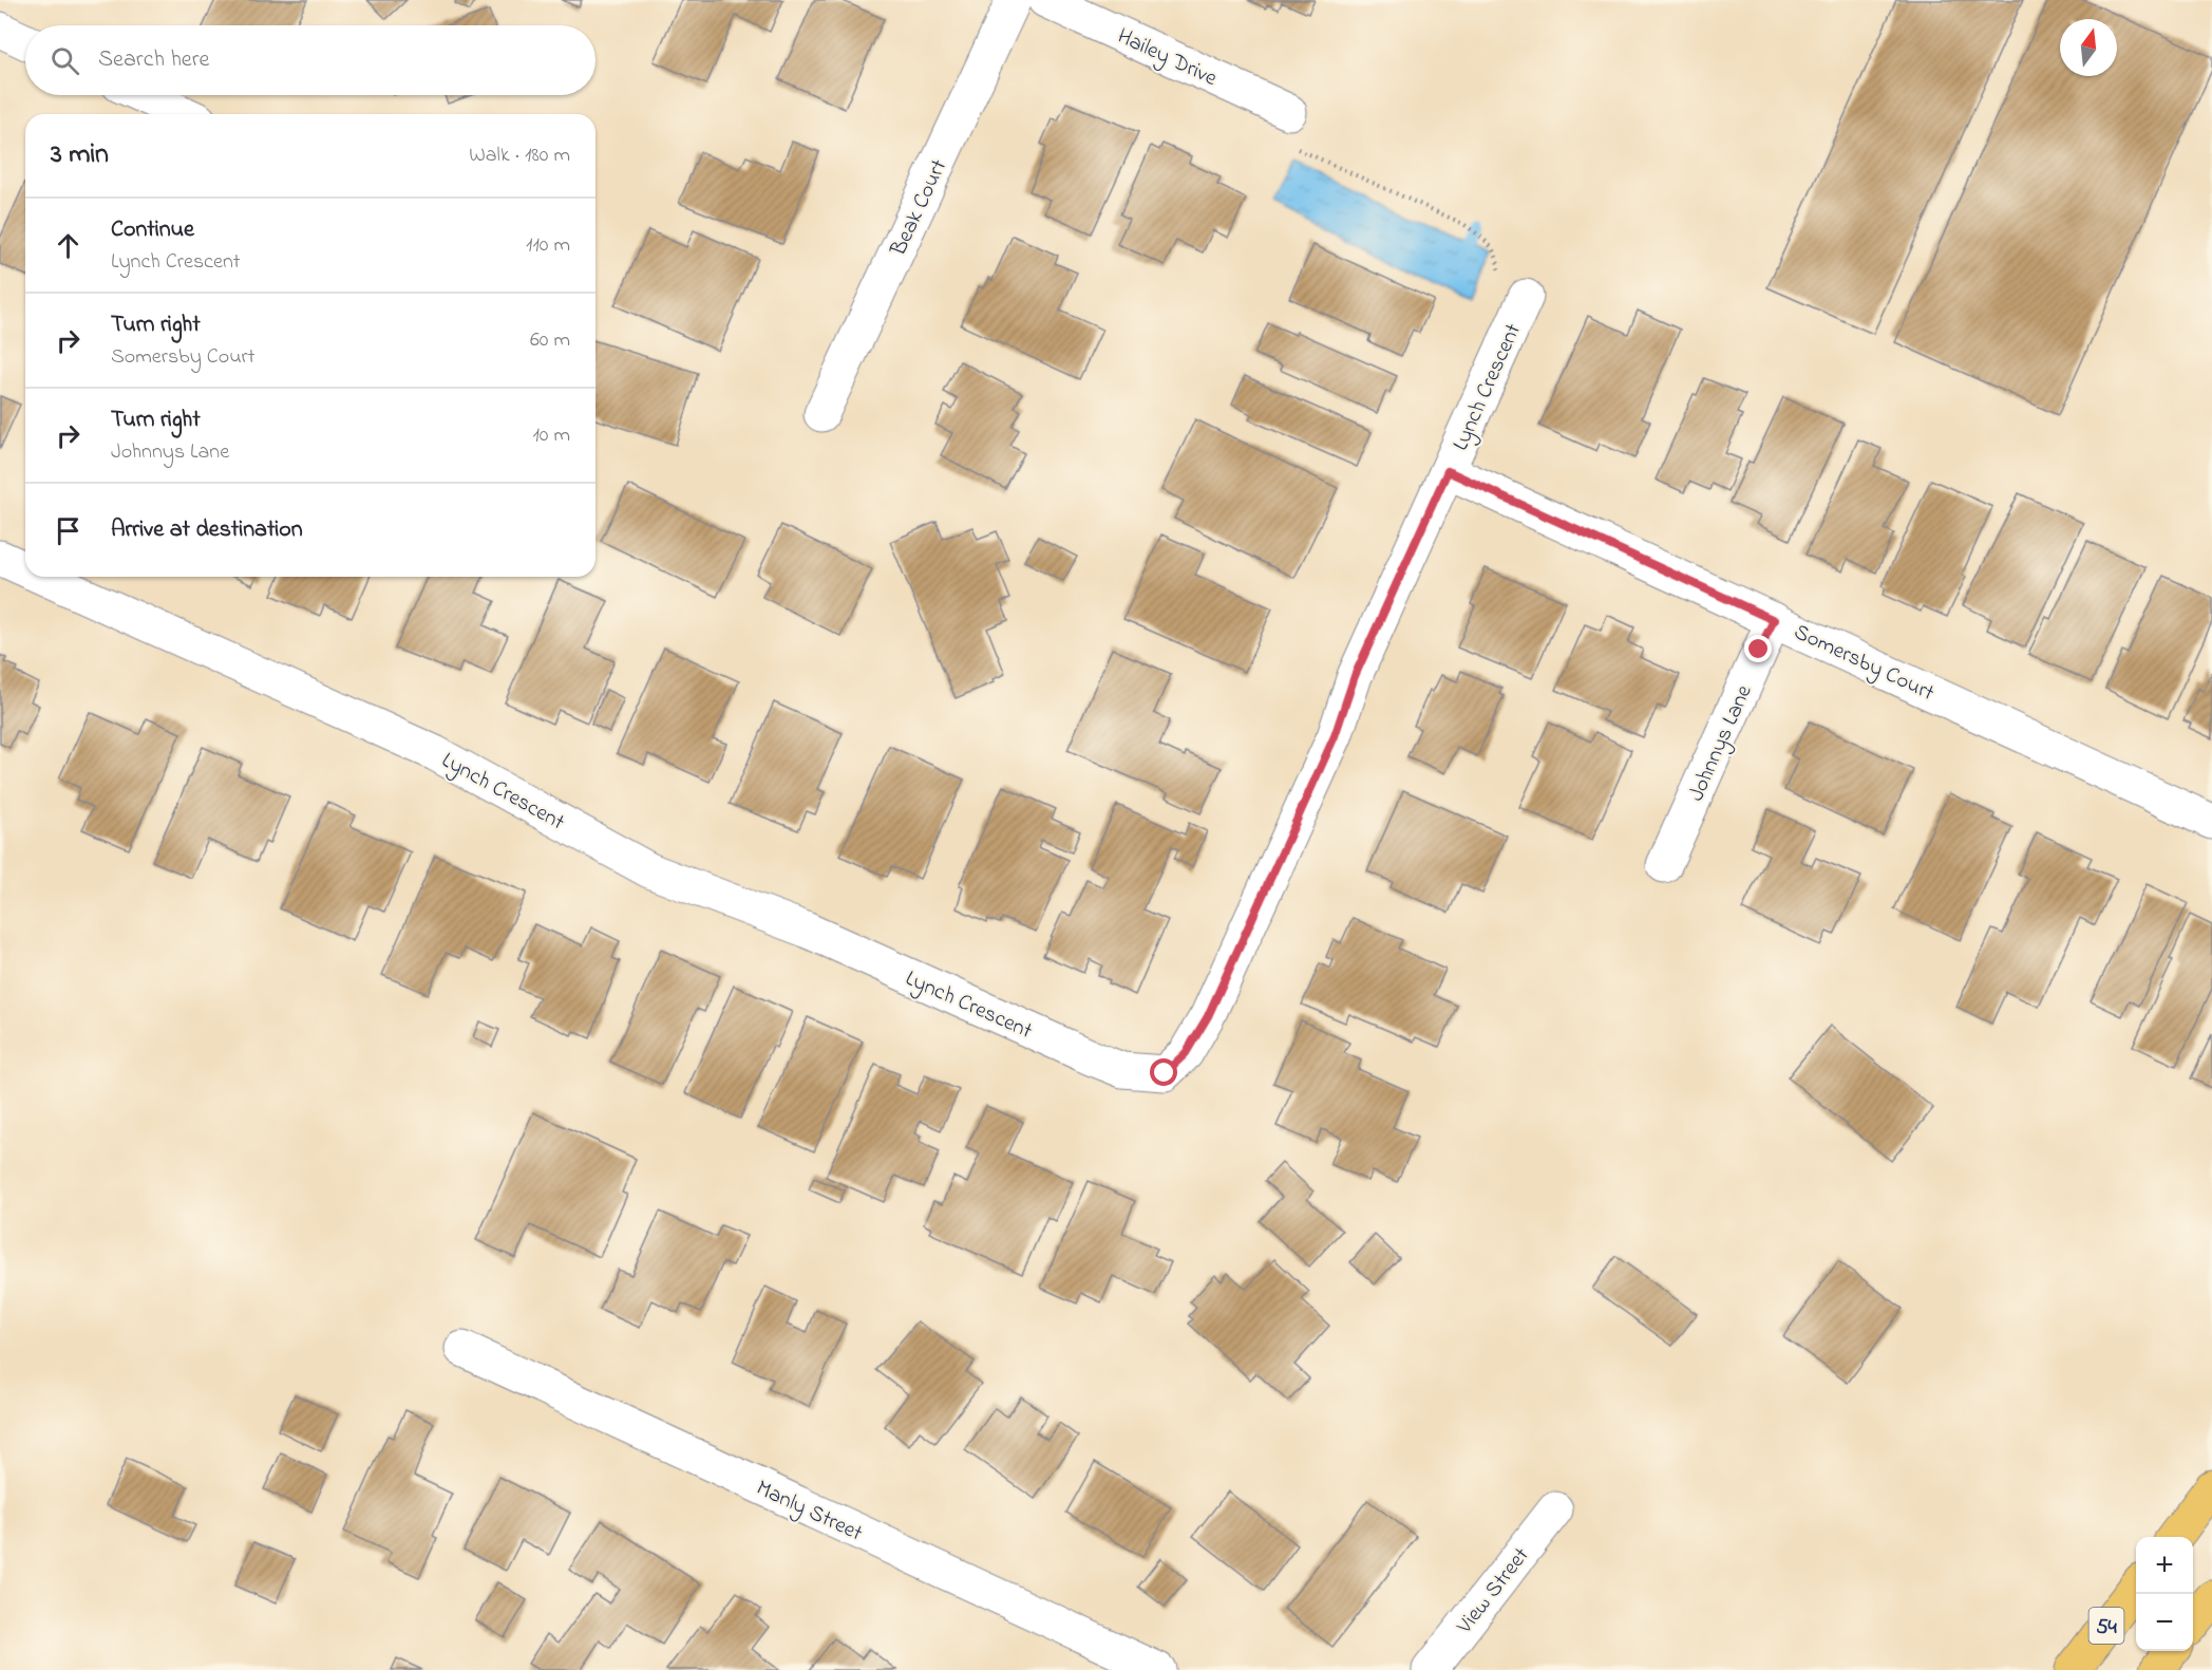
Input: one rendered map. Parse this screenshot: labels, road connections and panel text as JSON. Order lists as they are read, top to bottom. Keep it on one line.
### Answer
{"streets":{"main road":["54"],"street":["Hailey Drive","Beak Court","Lynch Crescent","Somersby Court","Johnnys Lane","Manly Street","View Street"]},"crossings":[["Lynch Crescent","Somersby Court"],["Somersby Court","Johnnys Lane"]],"north":"top","page":{"search":"Search here","heading":["3 min","Walk · 180 m"],"list":[["Continue","Lynch Crescent","110 m"],["Turn right","Somersby Court","60 m"],["Turn right","Johnnys Lane","10 m"],"Arrive at destination"],"map_buttons":["+","−"]}}
